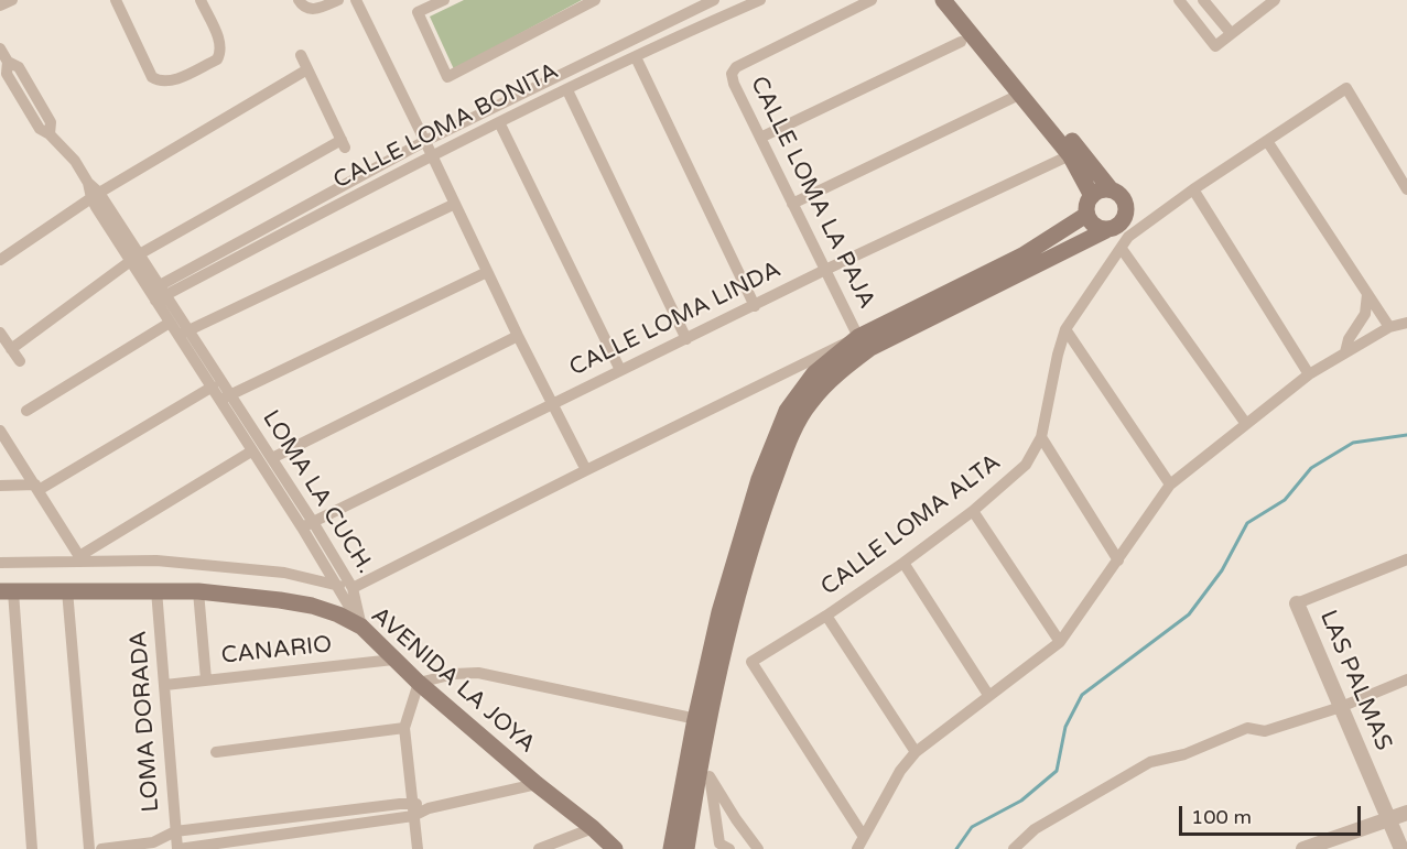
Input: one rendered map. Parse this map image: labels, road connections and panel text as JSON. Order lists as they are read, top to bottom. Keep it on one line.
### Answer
{"streets":{"main road":["AVENIDA LA JOYA"],"street":["CALLE LOMA BONITA","CALLE LOMA LA PAJA","CALLE LOMA LINDA","LOMA LA CUCH.","CALLE LOMA ALTA","CANARIO","LAS PALMAS","LOMA DORADA"]},"crossings":[["CALLE LOMA BONITA","LOMA LA CUCH."],["CALLE LOMA LA PAJA","CALLE LOMA LINDA"],["CALLE LOMA LINDA","LOMA LA CUCH."],["LOMA LA CUCH.","AVENIDA LA JOYA"],["CANARIO","AVENIDA LA JOYA"],["CANARIO","LOMA DORADA"],["AVENIDA LA JOYA","LOMA DORADA"]],"scale_bar":"100 m"}
